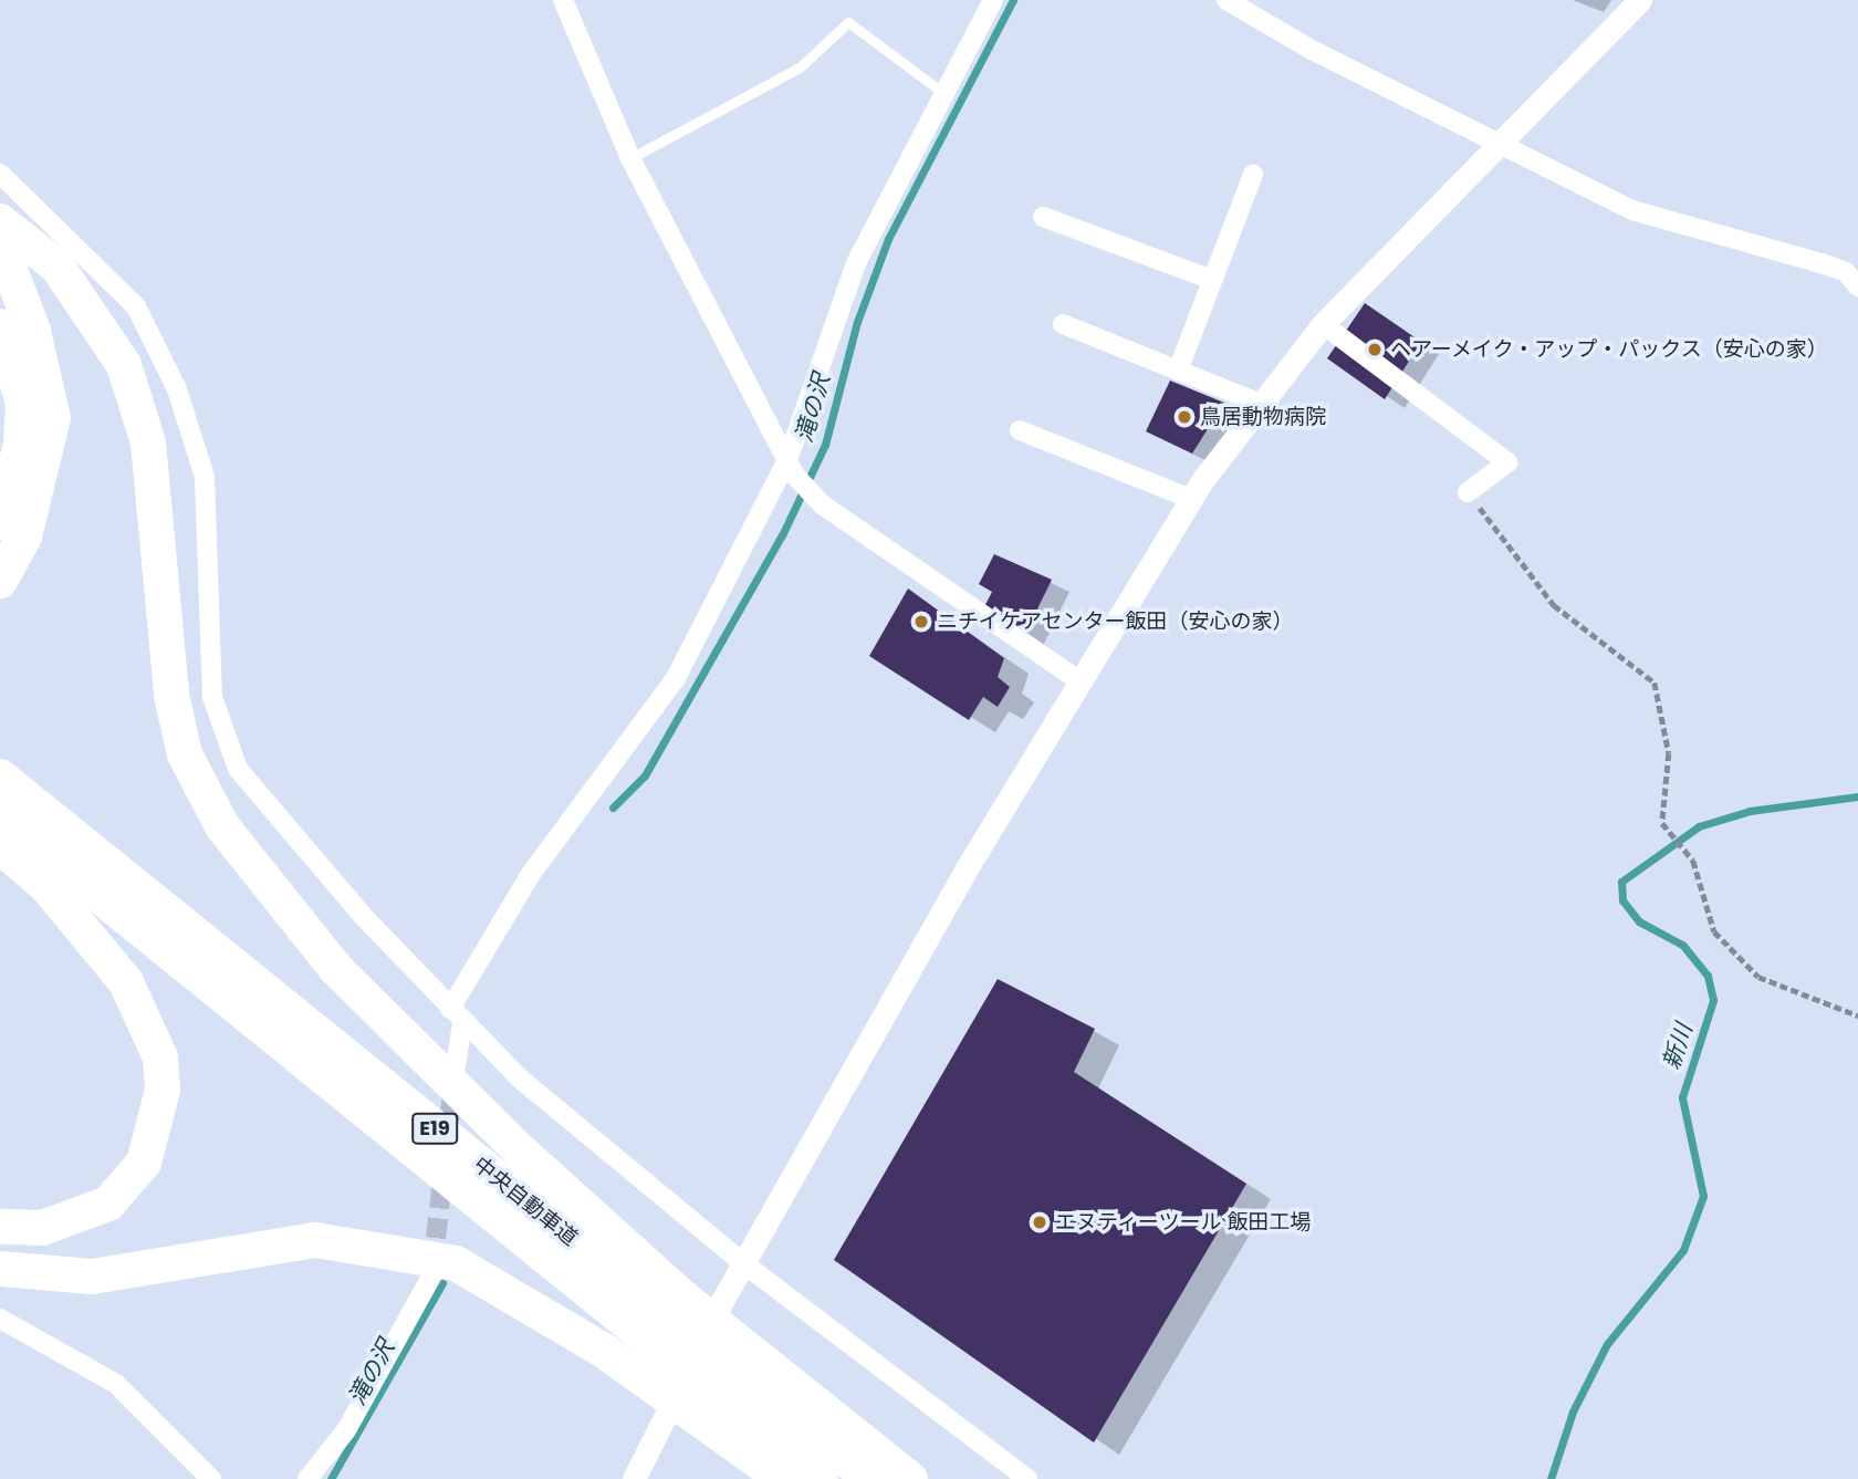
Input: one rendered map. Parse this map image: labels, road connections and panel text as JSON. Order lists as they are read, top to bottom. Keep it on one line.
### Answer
{"streets":{"highway":["E19","中央自動車道"]},"water":["滝の沢","新川"],"places":["ヘアーメイク・アップ・パックス（安心の家）","鳥居動物病院","ニチイケアセンター飯田（安心の家）","エヌティーツール 飯田工場"]}
